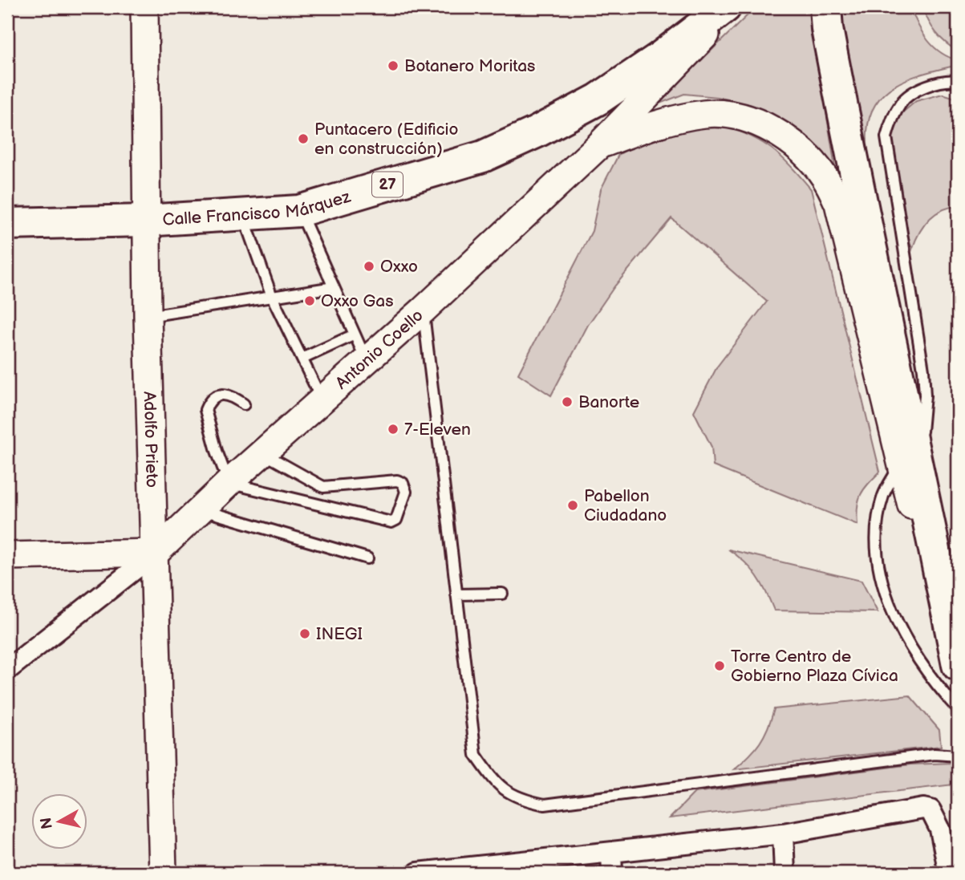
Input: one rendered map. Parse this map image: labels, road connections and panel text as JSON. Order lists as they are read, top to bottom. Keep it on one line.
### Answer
{"streets":{"main road":["27","Calle Francisco Márquez"],"street":["Antonio Coello","Adolfo Prieto"]},"crossings":[["Calle Francisco Márquez","Adolfo Prieto"],["Antonio Coello","Adolfo Prieto"]],"places":["Botanero Moritas","Puntacero (Edificio en construcción)","Oxxo","Oxxo Gas","Banorte","7-Eleven","Pabellon Ciudadano","INEGI","Torre Centro de Gobierno Plaza Cívica"],"north":"left"}
